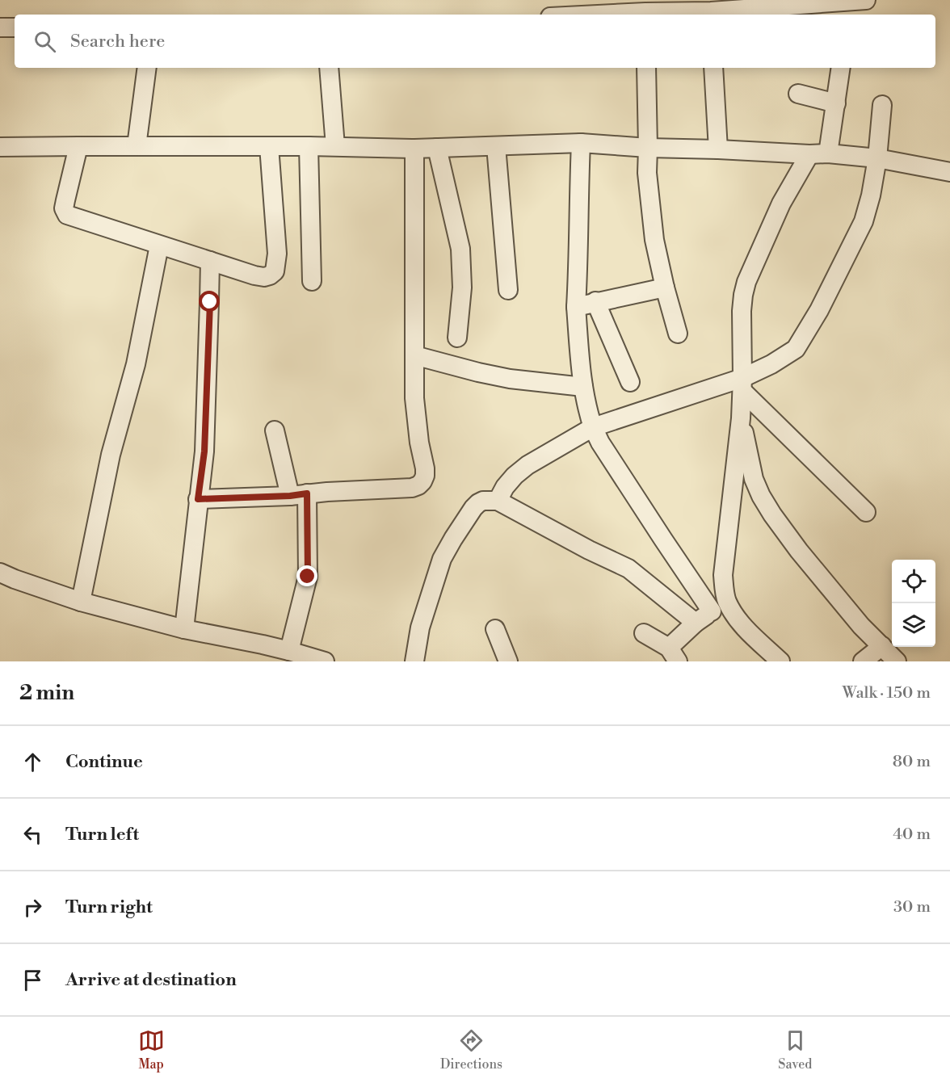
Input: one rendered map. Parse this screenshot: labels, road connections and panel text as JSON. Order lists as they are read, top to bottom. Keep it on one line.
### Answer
{"page":{"search":"Search here","heading":["2 min","Walk · 150 m"],"list":[["Continue","80 m"],["Turn left","40 m"],["Turn right","30 m"],"Arrive at destination"],"nav":["Map","Directions","Saved"]}}
